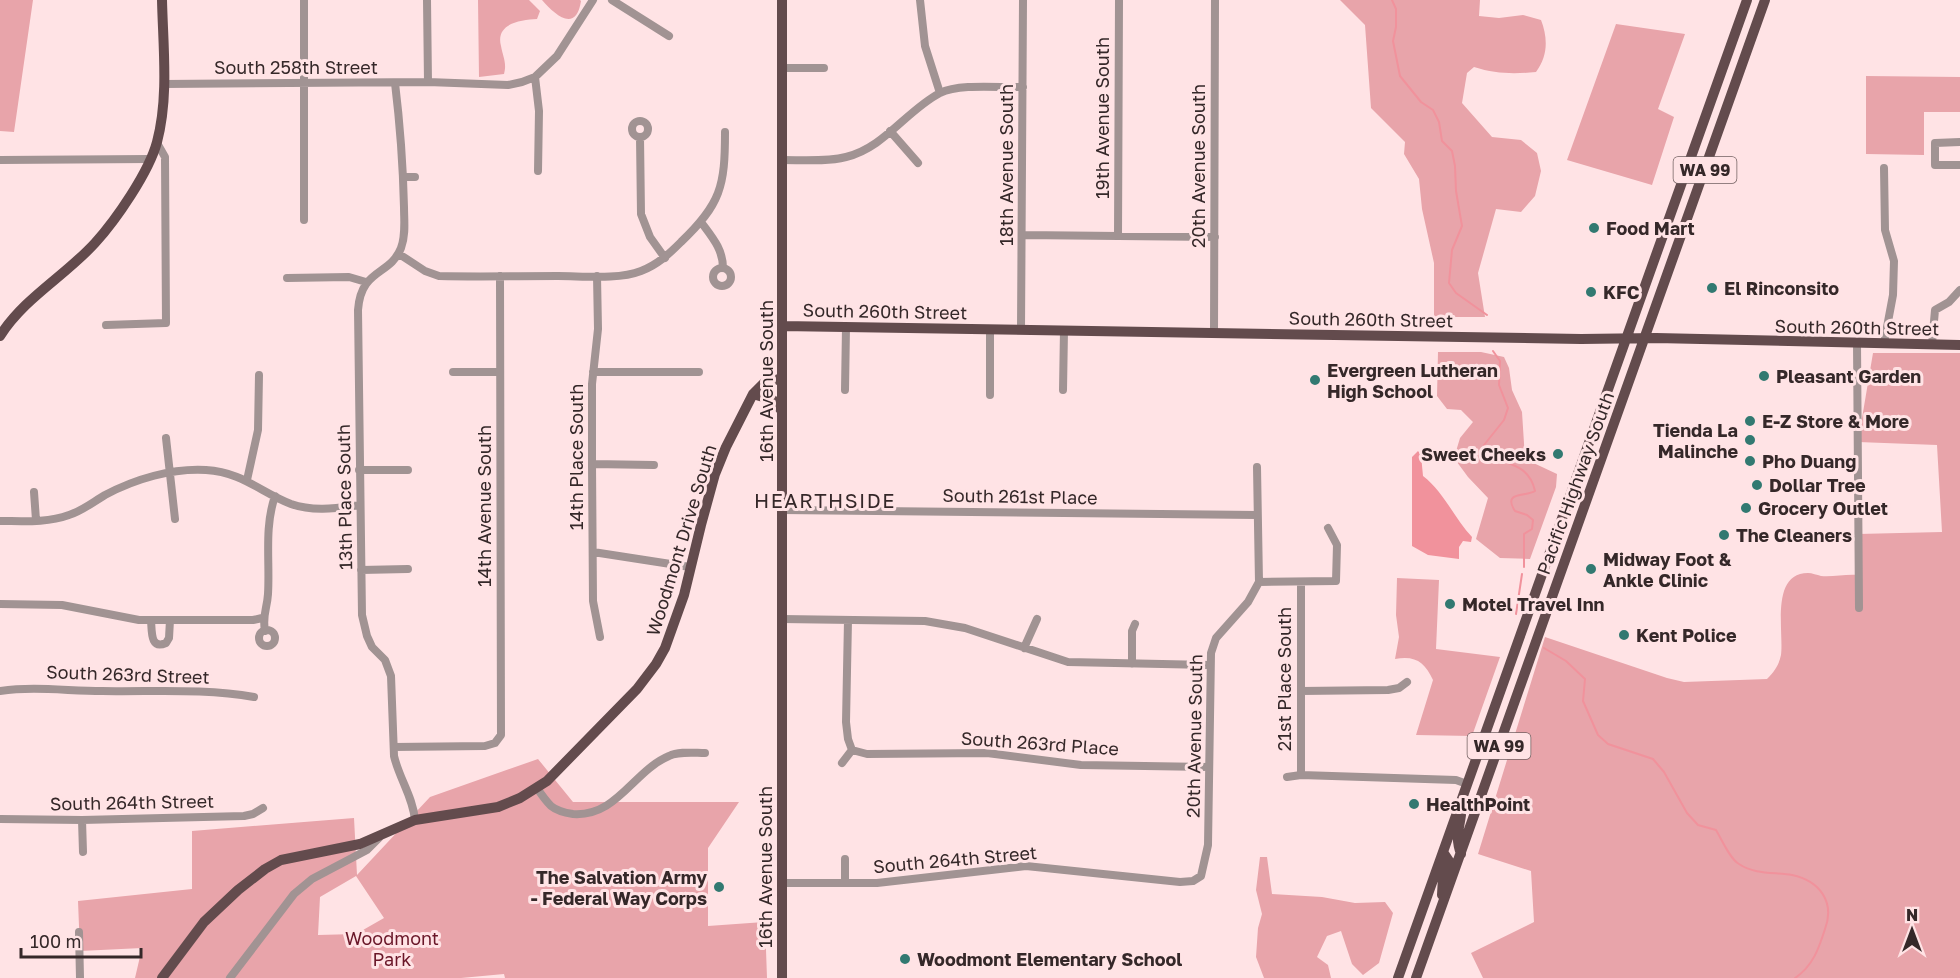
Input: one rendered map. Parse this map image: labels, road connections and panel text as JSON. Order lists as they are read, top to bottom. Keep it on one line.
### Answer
{"streets":{"main road":["WA 99","South 260th Street","16th Avenue South","Pacific Highway South","Woodmont Drive South"],"street":["South 258th Street","19th Avenue South","18th Avenue South","20th Avenue South","14th Place South","South 261st Place","13th Place South","14th Avenue South","South 263rd Street","21st Place South","South 263rd Place","South 264th Street"]},"crossings":[["18th Avenue South","South 260th Street"],["20th Avenue South","South 260th Street"],["20th Avenue South","South 263rd Place"],["20th Avenue South","South 264th Street"],["South 260th Street","16th Avenue South"],["South 260th Street","Pacific Highway South"],["16th Avenue South","South 261st Place"],["16th Avenue South","South 264th Street"],["13th Place South","14th Avenue South"],["13th Place South","Woodmont Drive South"]],"districts":["HEARTHSIDE"],"parks":["Woodmont Park"],"places":["Food Mart","El Rinconsito","KFC","Pleasant Garden","Evergreen Lutheran High School","E-Z Store & More","Tienda La Malinche","Sweet Cheeks","Pho Duang","Dollar Tree","Grocery Outlet","The Cleaners","Midway Foot & Ankle Clinic","Motel Travel Inn","Kent Police","HealthPoint","The Salvation Army - Federal Way Corps","Woodmont Elementary School"],"scale_bar":"100 m","north":"top"}
